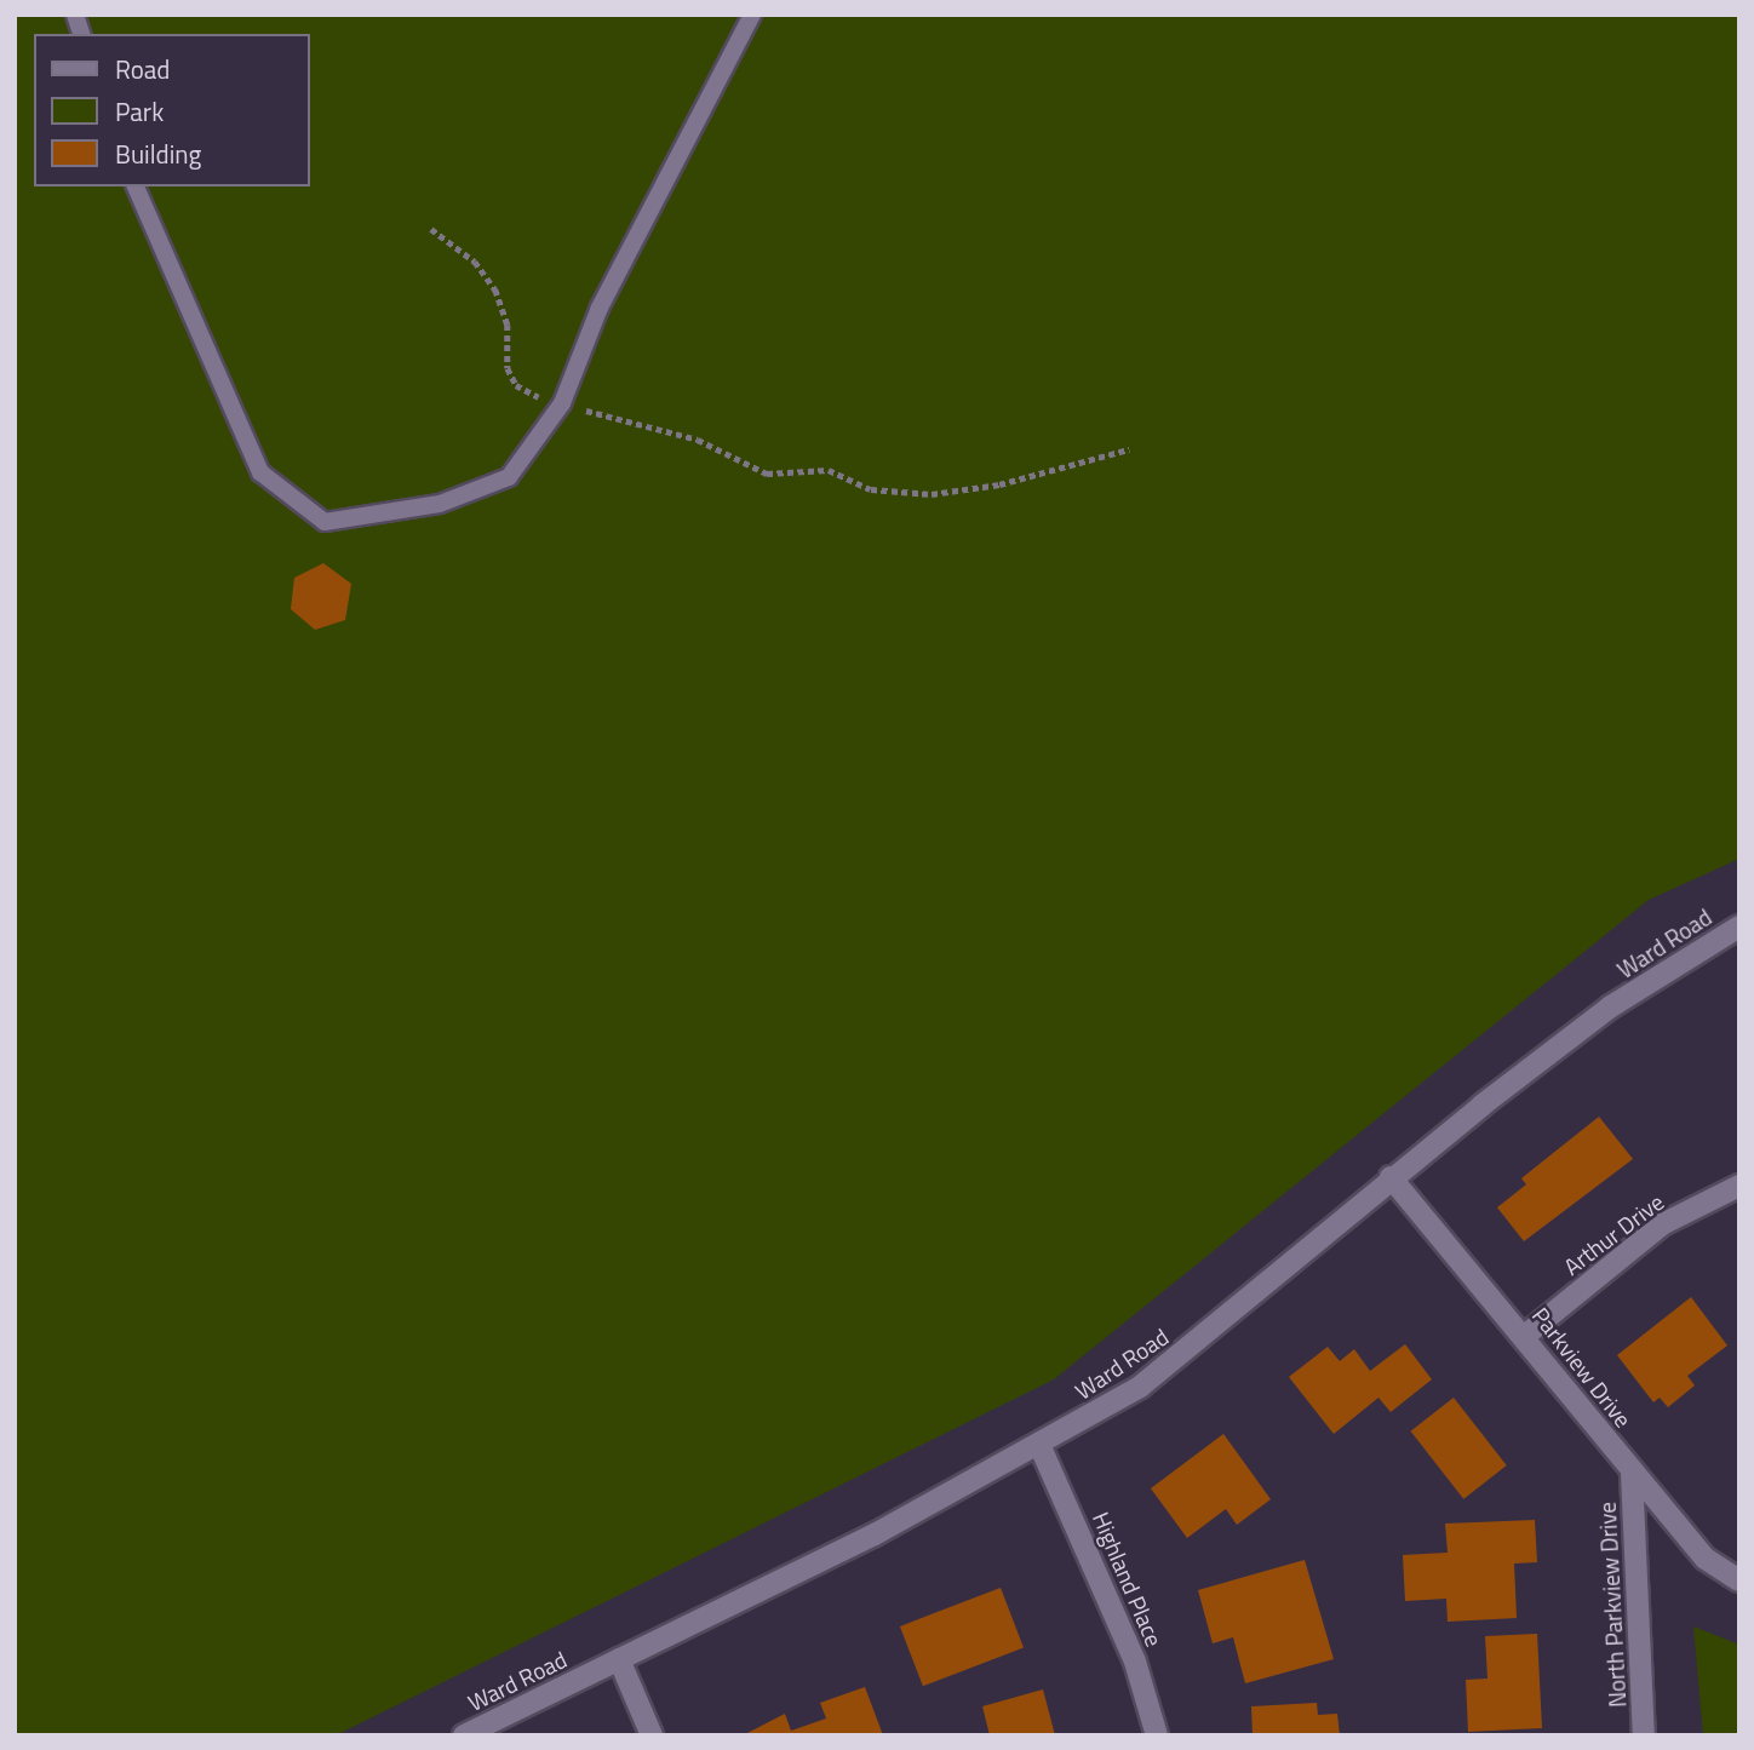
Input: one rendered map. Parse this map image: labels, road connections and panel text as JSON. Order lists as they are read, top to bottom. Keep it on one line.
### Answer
{"streets":{"street":["Ward Road","Arthur Drive","Parkview Drive","Highland Place","North Parkview Drive"]},"crossings":[["Ward Road","Parkview Drive"],["Ward Road","Highland Place"],["Arthur Drive","Parkview Drive"],["Parkview Drive","North Parkview Drive"]],"legend":["Road","Park","Building"]}
